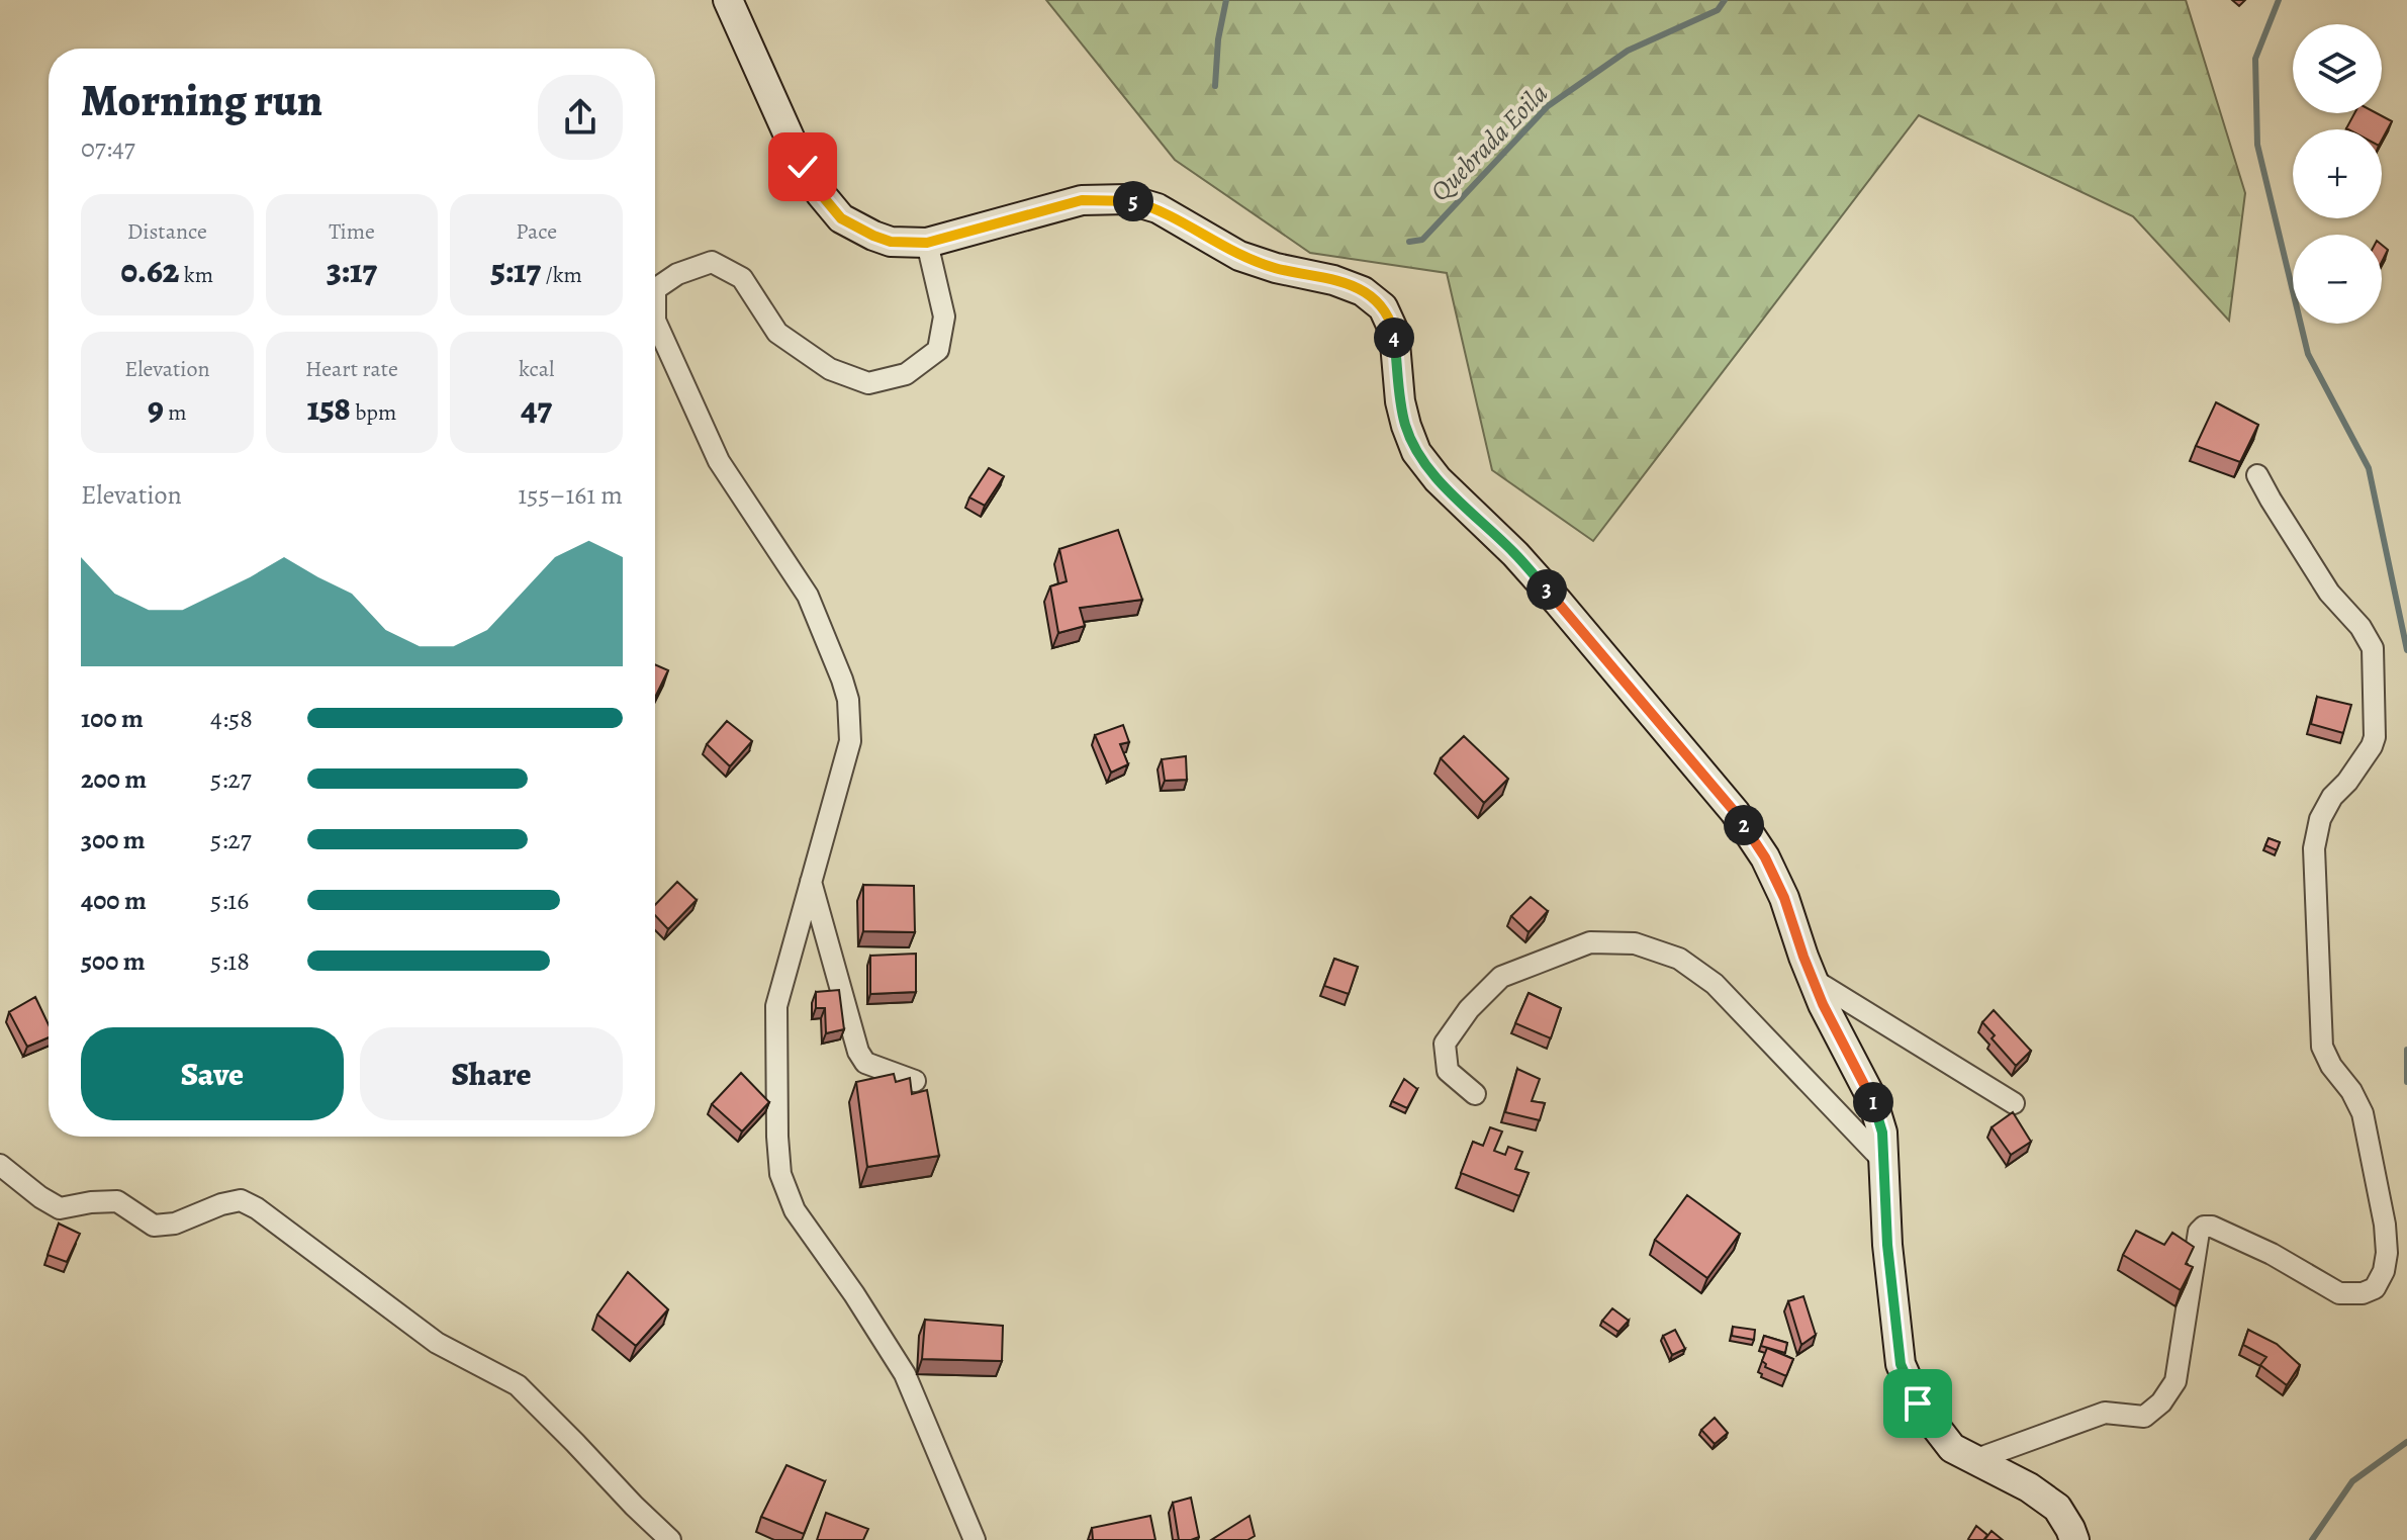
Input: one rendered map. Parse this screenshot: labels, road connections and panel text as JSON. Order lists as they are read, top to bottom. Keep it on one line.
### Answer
{"water":["Quebrada Eoila"],"page":{"map_buttons":["+","−"],"heading":["Morning run","07:47"],"pins":["5","4","3","2","1"],"stats":[["Distance","0.62 km"],["Time","3:17"],["Pace","5:17 /km"],["Elevation","9 m"],["Heart rate","158 bpm"],["kcal","47"]],"chart":["Elevation","155–161 m"],"list":[{"name":"100 m","note":"4:58"},{"name":"200 m","note":"5:27"},{"name":"300 m","note":"5:27"},{"name":"400 m","note":"5:16"},{"name":"500 m","note":"5:18"}],"buttons":["Save","Share"]}}
